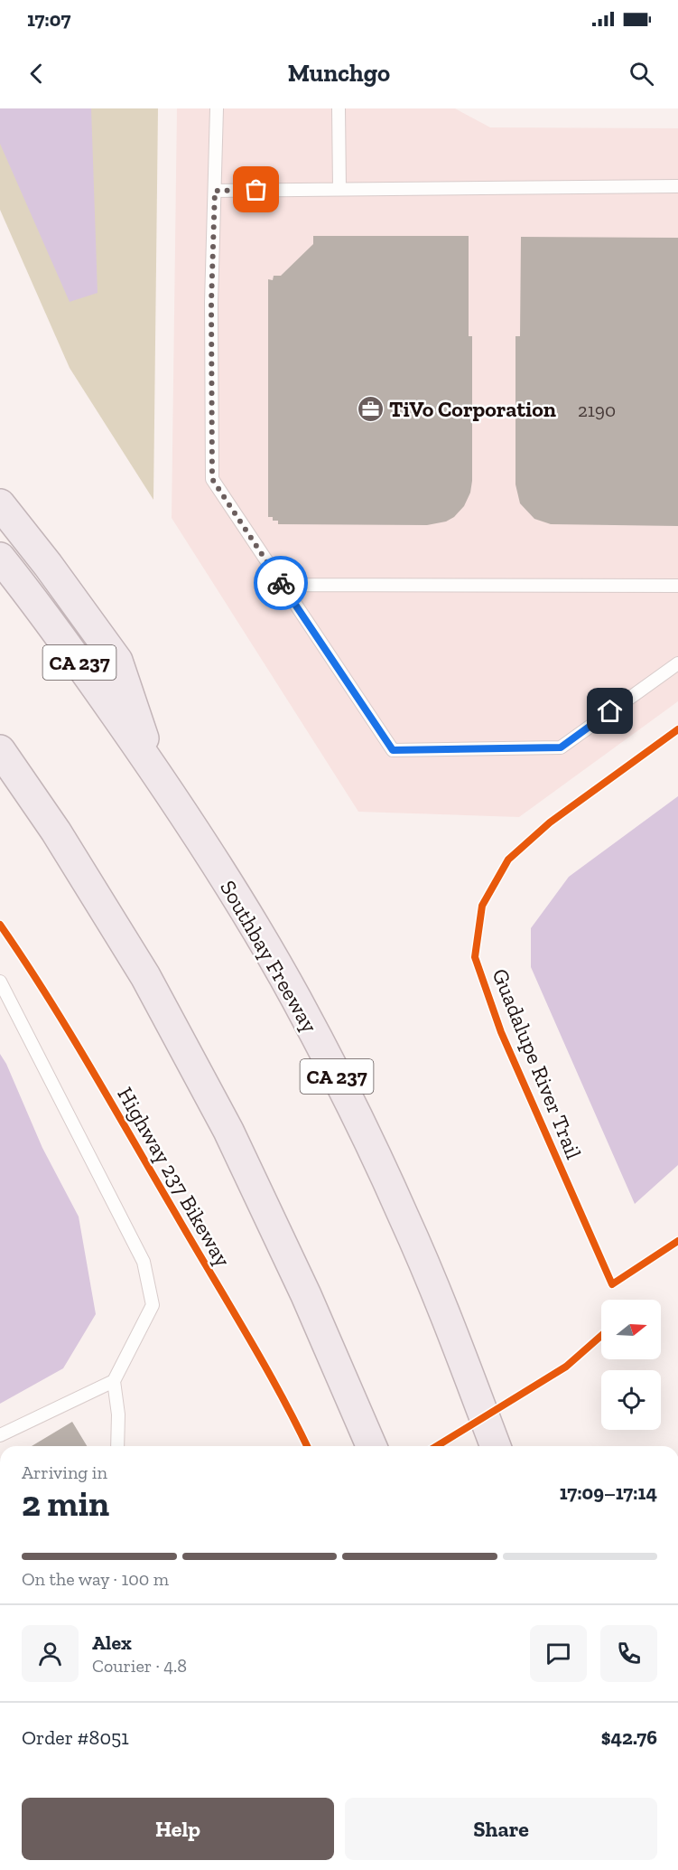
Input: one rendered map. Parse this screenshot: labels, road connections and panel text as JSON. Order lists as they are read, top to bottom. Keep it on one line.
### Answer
{"streets":{"highway":["CA 237","Southbay Freeway"],"cycle path":["Guadalupe River Trail","Highway 237 Bikeway"]},"places":{"office":["TiVo Corporation"]},"house_numbers":["2190"],"north":"right","page":{"status":"17:07","header":"Munchgo","heading":["2 min","Arriving in","17:09–17:14"],"panel":["Alex","Courier · 4.8","Order #8051","$42.76"],"bar":"On the way · 100 m","buttons":["Help","Share"]}}
